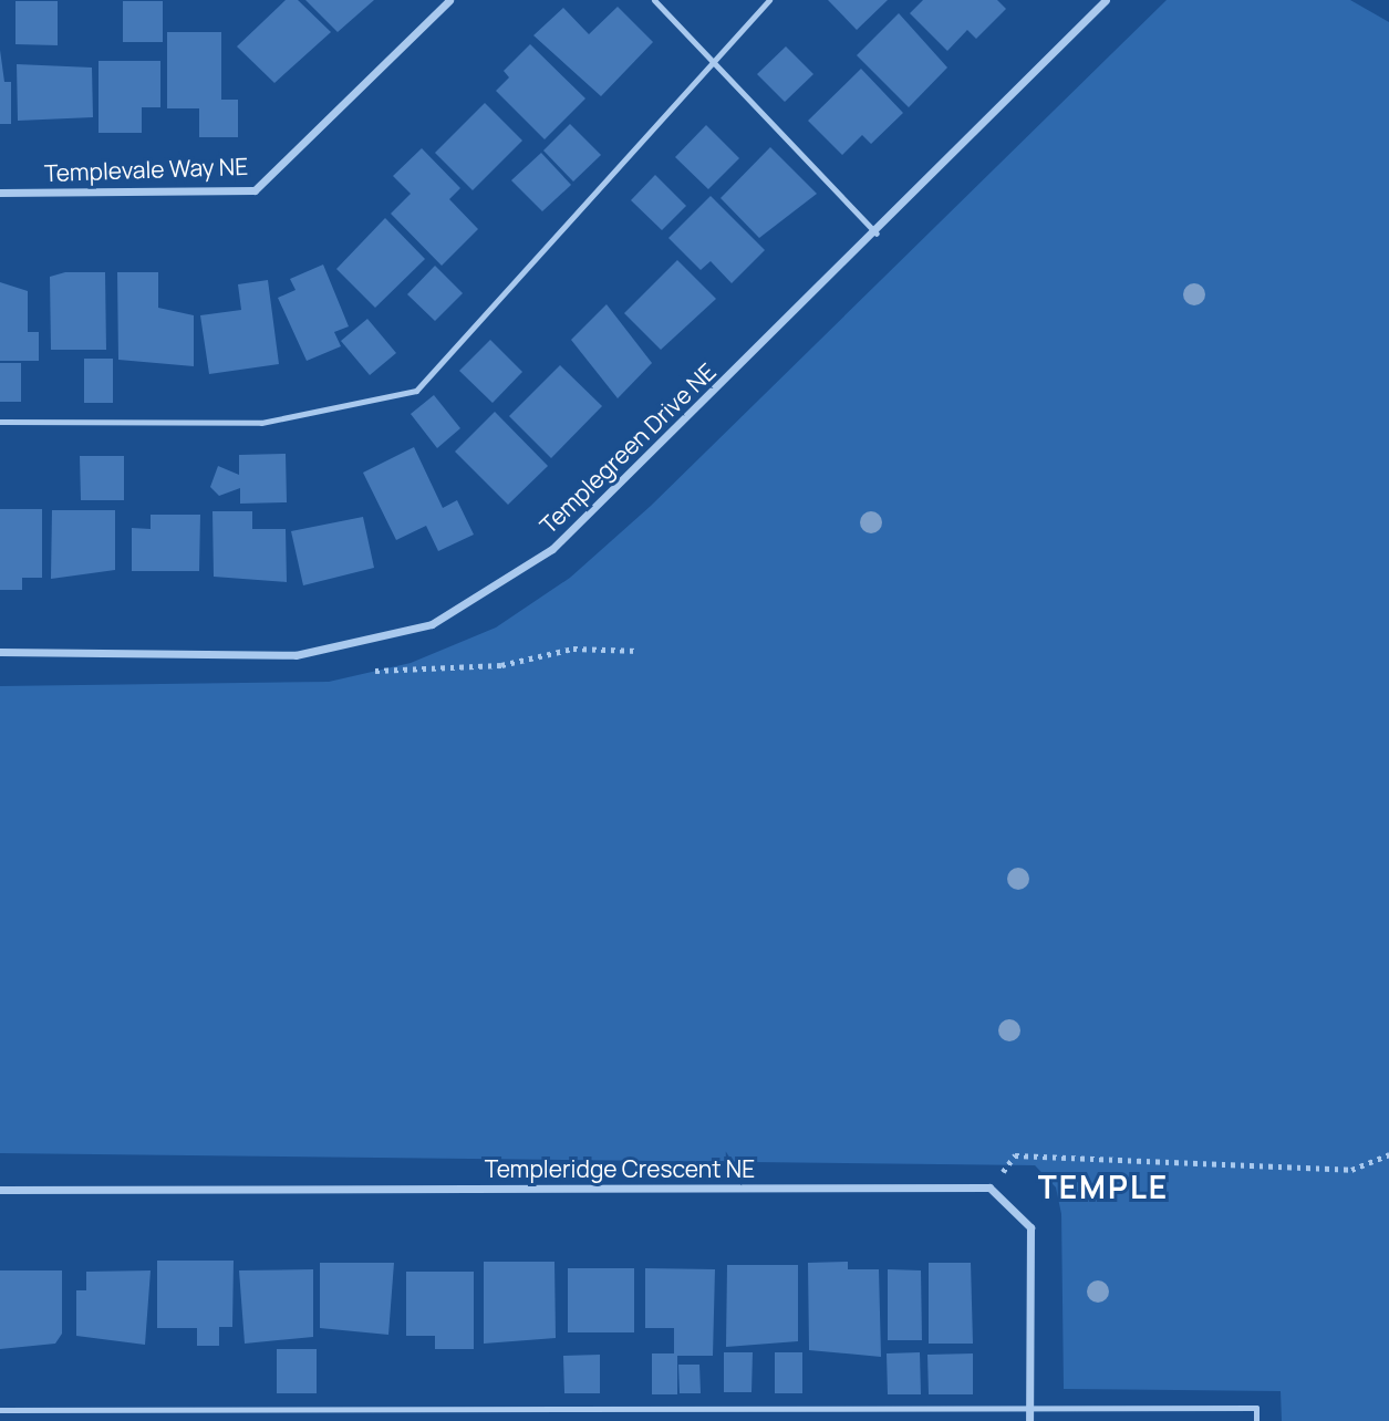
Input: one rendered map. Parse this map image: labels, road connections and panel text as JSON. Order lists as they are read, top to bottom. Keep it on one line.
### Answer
{"streets":{"street":["Templevale Way NE","Templegreen Drive NE","Templeridge Crescent NE"]},"districts":["TEMPLE"]}
